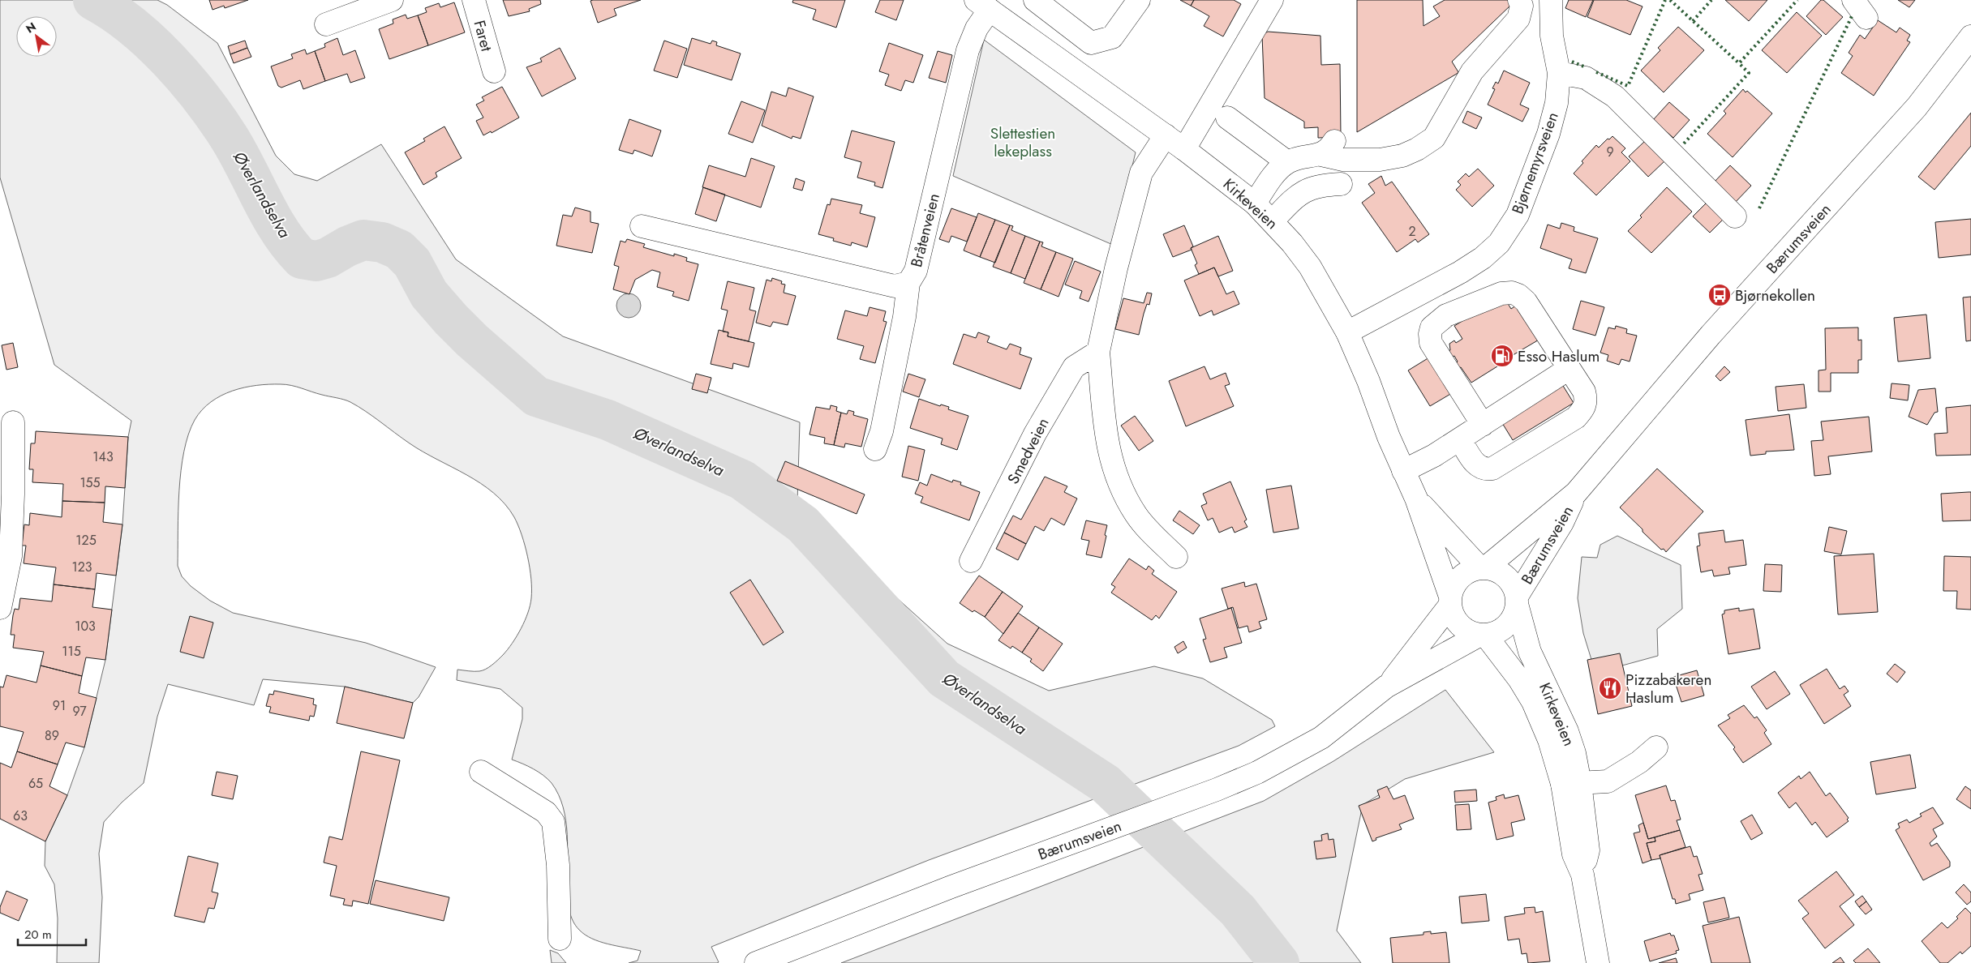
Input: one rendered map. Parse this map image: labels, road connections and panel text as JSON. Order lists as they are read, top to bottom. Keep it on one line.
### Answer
{"streets":{"main road":["Faret","Bjørnemyrsveien","Kirkeveien","Bråtenveien","Bærumsveien","Smedveien"]},"crossings":[["Bjørnemyrsveien","Kirkeveien"],["Kirkeveien","Bråtenveien"],["Kirkeveien","Bærumsveien"]],"water":["Øverlandselva"],"parks":["Slettestien lekeplass"],"places":{"bus stop":["Bjørnekollen"],"fuel station":["Esso Haslum"],"restaurant":["Pizzabakeren Haslum"]},"house_numbers":["9","2","143","155","125","123","103","115","91","97","89","65","63"],"scale_bar":"20 m","north":"top left"}
